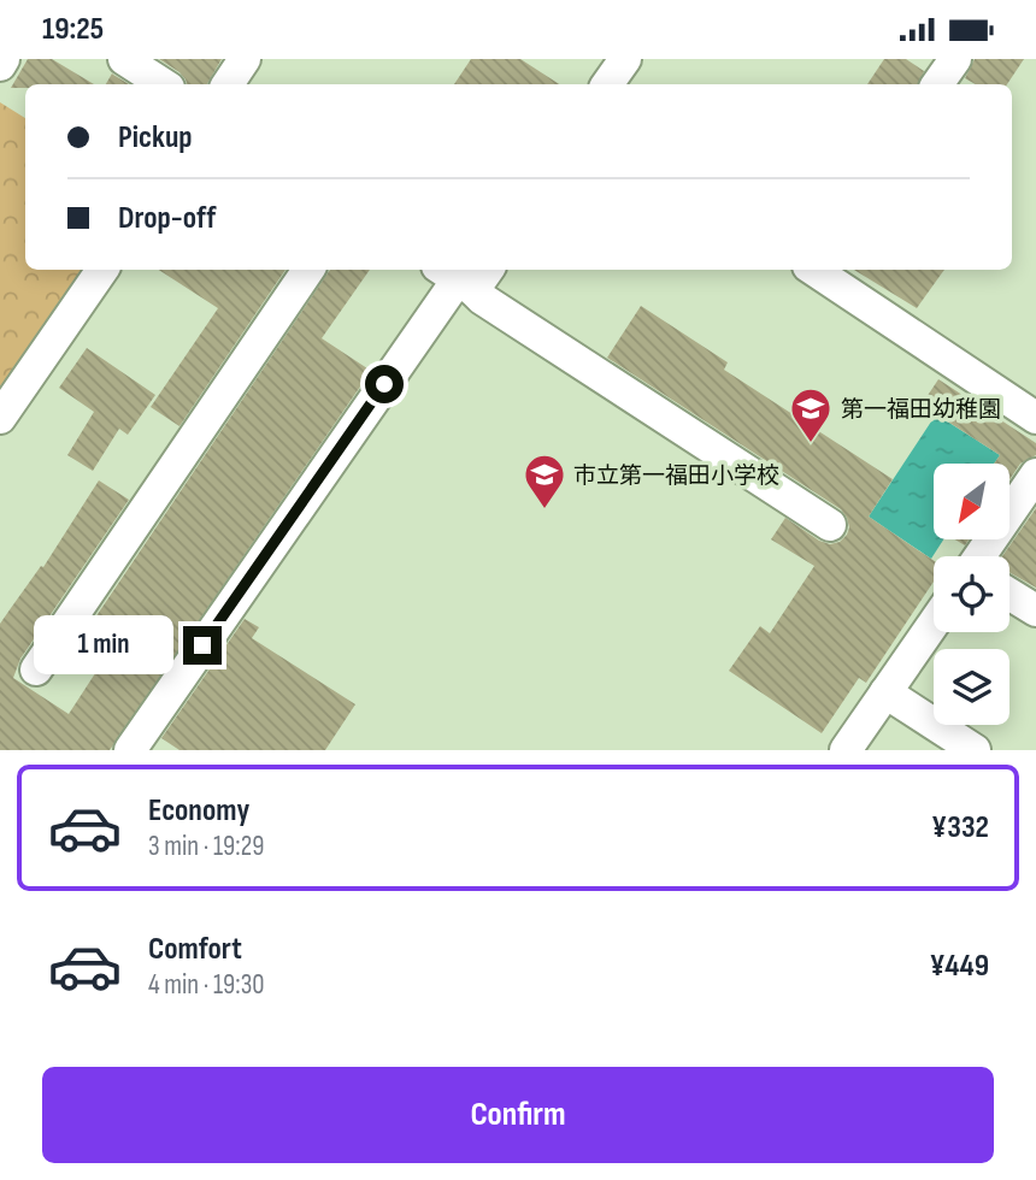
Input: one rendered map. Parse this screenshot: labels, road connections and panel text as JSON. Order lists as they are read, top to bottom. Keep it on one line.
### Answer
{"places":{"school or university":["第一福田幼稚園","市立第一福田小学校"]},"north":"bottom left","page":{"status":"19:25","banner":["Pickup","Drop-off"],"bubble":"1 min","list":[{"name":"Economy","note":"3 min · 19:29","value":"¥332"},{"name":"Comfort","note":"4 min · 19:30","value":"¥449"}],"buttons":"Confirm"}}
